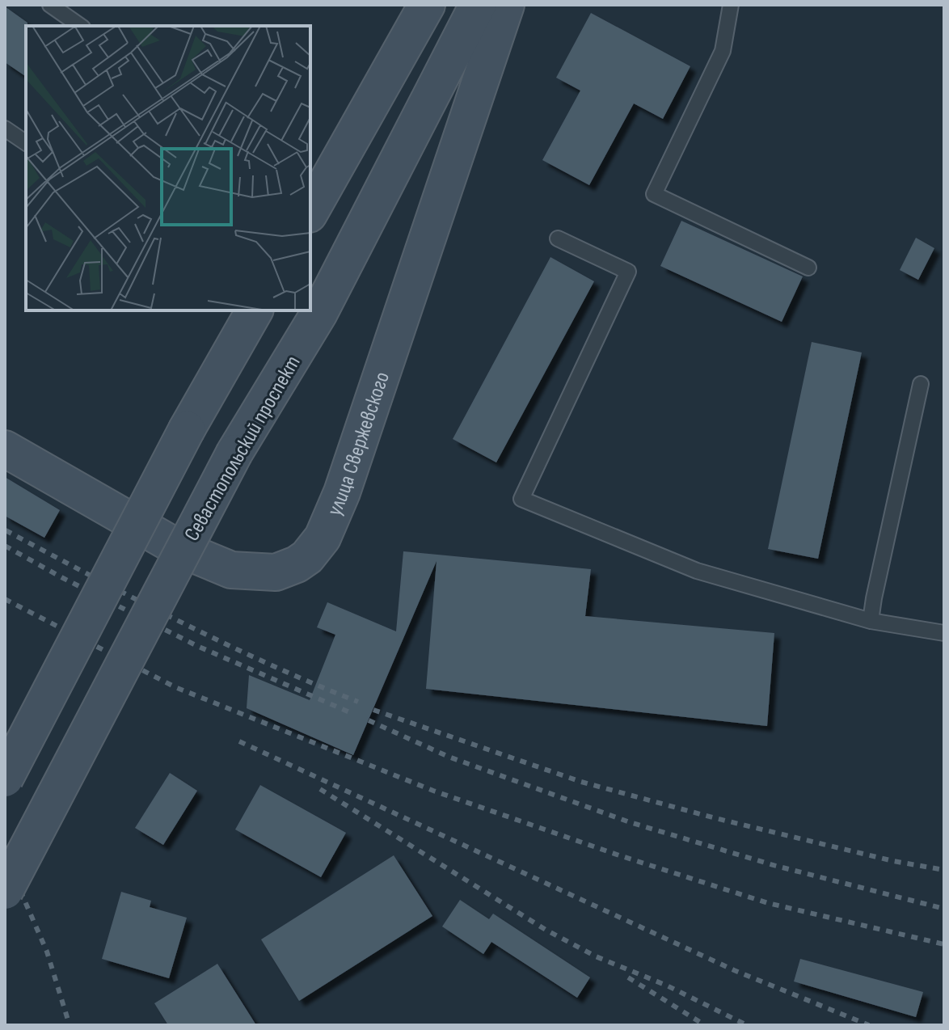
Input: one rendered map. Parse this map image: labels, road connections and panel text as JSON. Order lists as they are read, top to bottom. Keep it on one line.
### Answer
{"streets":{"main road":["улица Свержевского","Севастопольский проспект"]}}
